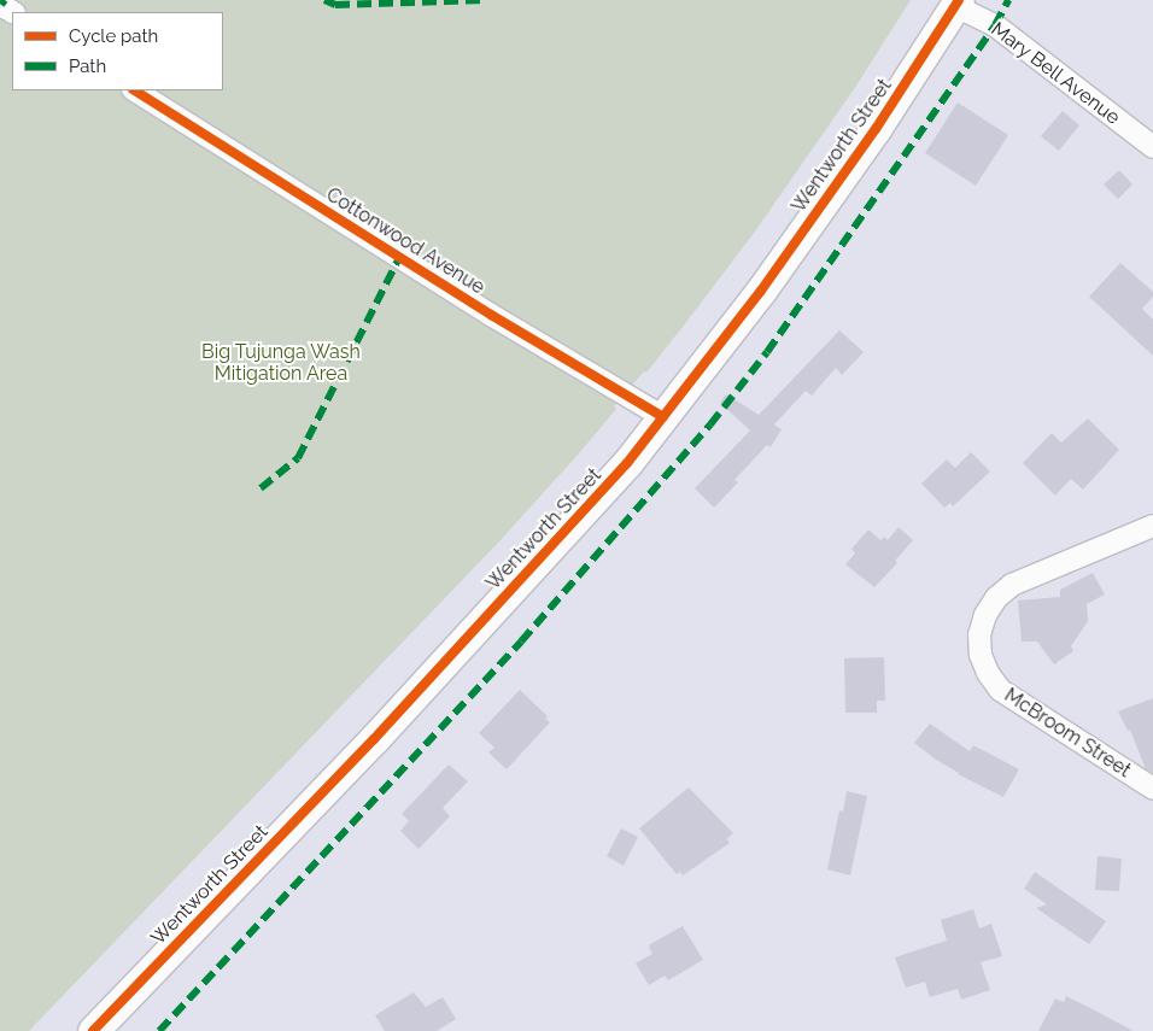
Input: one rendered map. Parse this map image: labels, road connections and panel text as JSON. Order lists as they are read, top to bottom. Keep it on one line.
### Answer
{"streets":{"main road":["Wentworth Street"],"street":["Mary Bell Avenue","Cottonwood Avenue","McBroom Street"]},"crossings":[["Mary Bell Avenue","Wentworth Street"],["Wentworth Street","Cottonwood Avenue"]],"parks":["Big Tujunga Wash Mitigation Area"],"legend":["Cycle path","Path"]}
